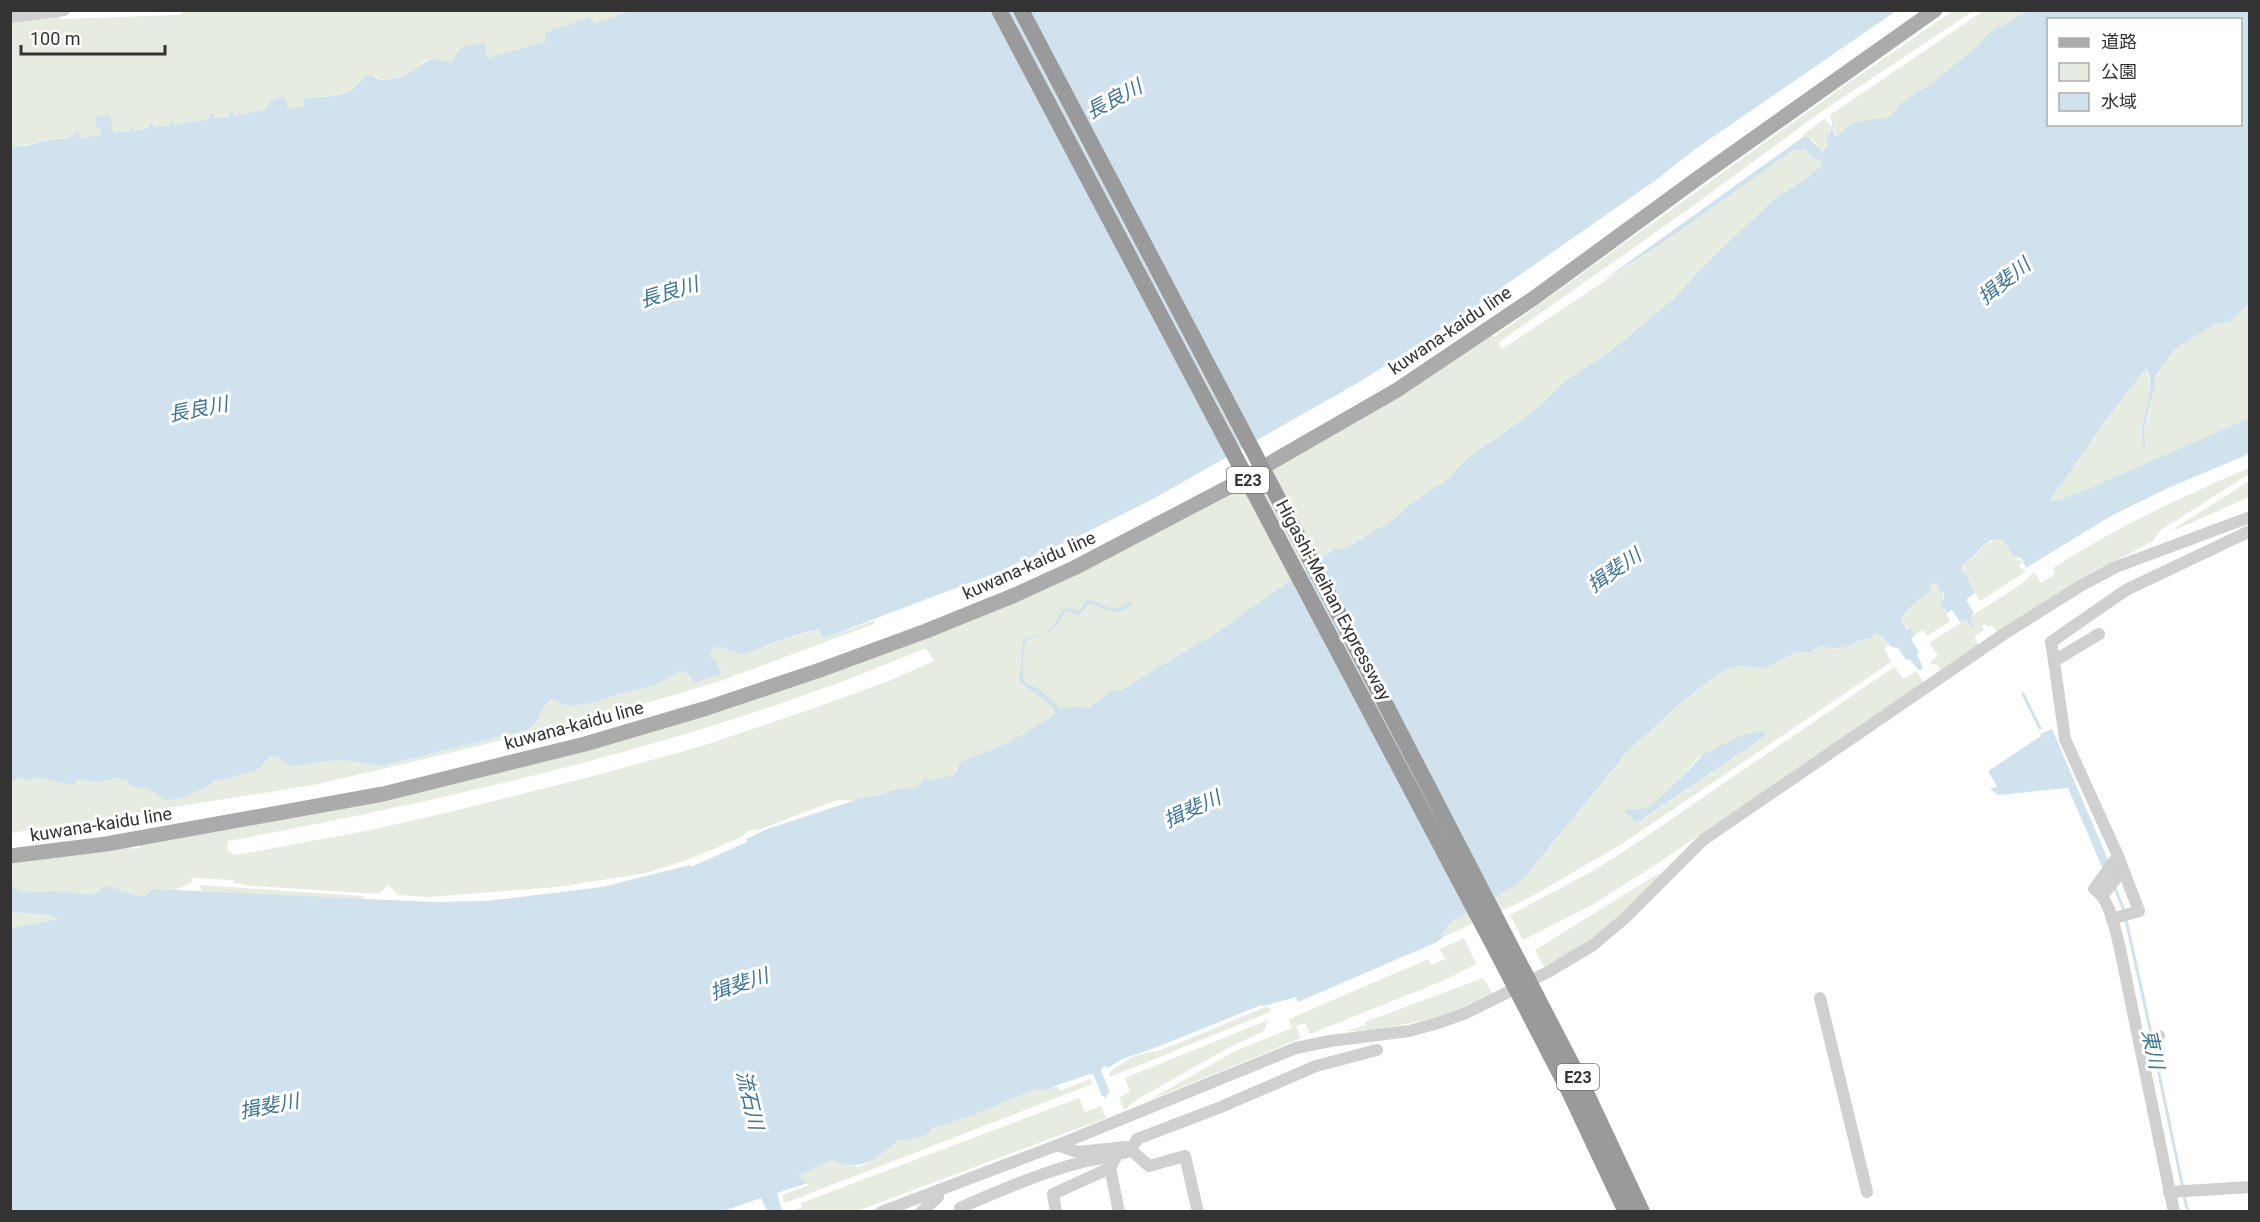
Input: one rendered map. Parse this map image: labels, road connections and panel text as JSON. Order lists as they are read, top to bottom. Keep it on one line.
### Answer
{"streets":{"highway":["E23","Higashi-Meihan Expressway"],"main road":["kuwana-kaidu line"]},"water":["長良川","揖斐川","東川","流石川"],"legend":["道路","公園","水域"],"scale_bar":"100 m"}
